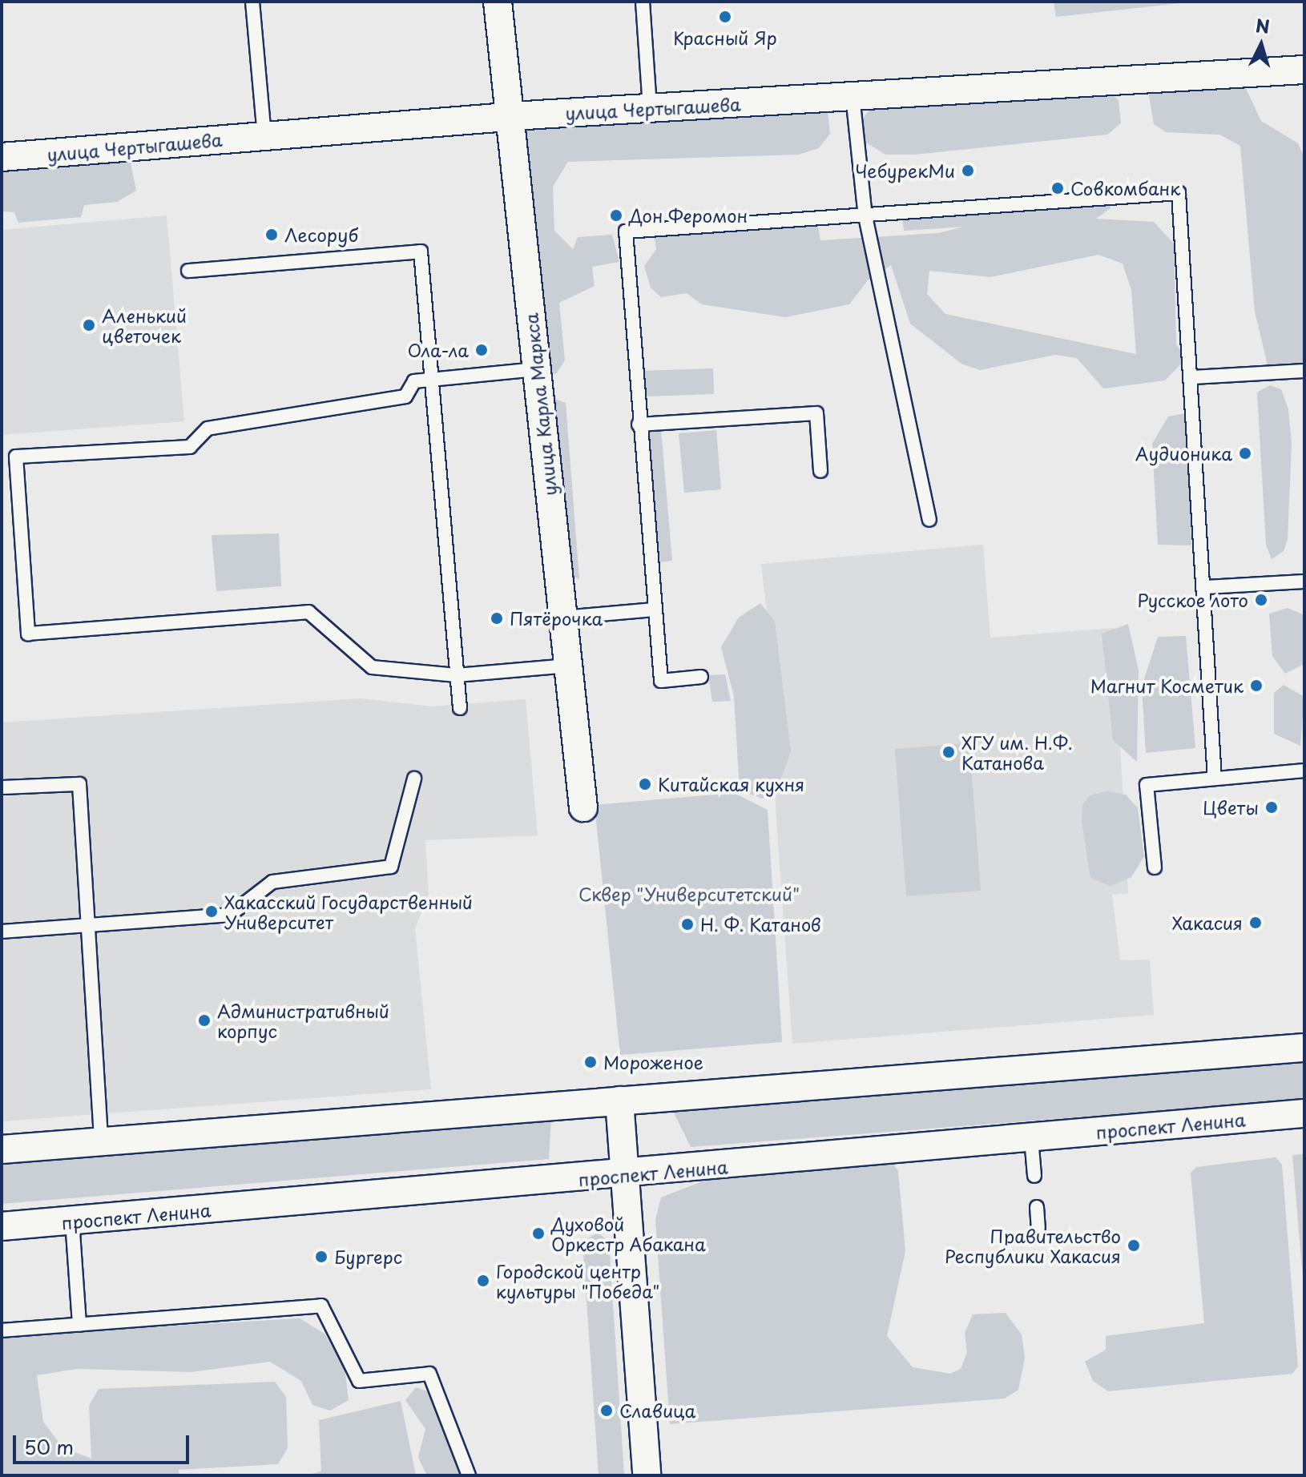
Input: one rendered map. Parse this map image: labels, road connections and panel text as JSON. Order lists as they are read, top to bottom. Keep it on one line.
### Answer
{"streets":{"street":["улица Чертыгашева","улица Карла Маркса","проспект Ленина"]},"crossings":[["улица Чертыгашева","улица Карла Маркса"]],"parks":["Сквер \"Университетский\""],"places":["Красный Яр","ЧебурекМи","Совкомбанк","Дон Феромон","Лесоруб","Аленький цветочек","Ола-ла","Аудионика","Русское лото","Пятёрочка","Магнит Косметик","ХГУ им. Н.Ф. Катанова","Китайская кухня","Цветы","Хакасский Государственный Университет","Хакасия","Н. Ф. Катанов","Административный корпус","Мороженое","Духовой Оркестр Абакана","Правительство Республики Хакасия","Бургерс","Городской центр культуры \"Победа\"","Славица"],"scale_bar":"50 m","north":"top"}
